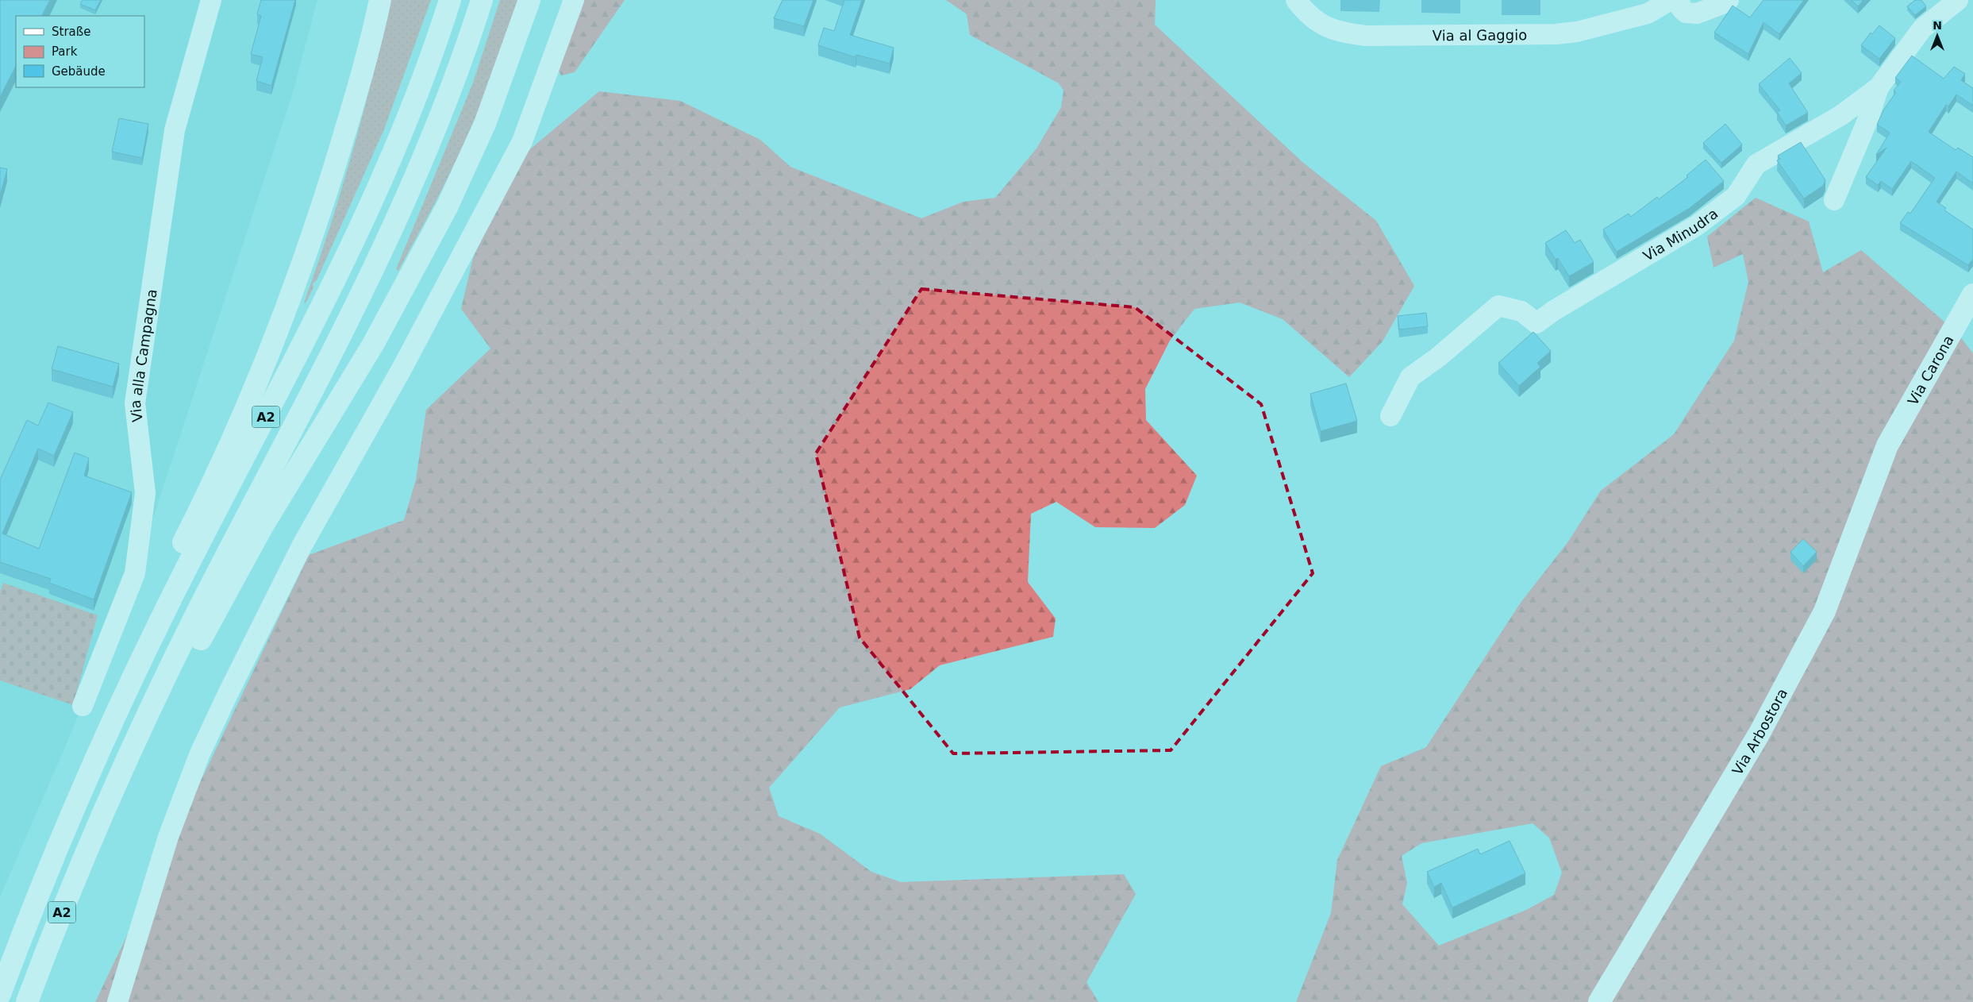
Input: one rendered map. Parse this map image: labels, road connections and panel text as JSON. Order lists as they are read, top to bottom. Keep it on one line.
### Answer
{"streets":{"main road":["Via Carona","A2","Via Arbostora"],"street":["Via al Gaggio","Via Minudra","Via alla Campagna"]},"crossings":[["Via Carona","Via Arbostora"]],"legend":["Straße","Park","Gebäude"],"north":"top"}
